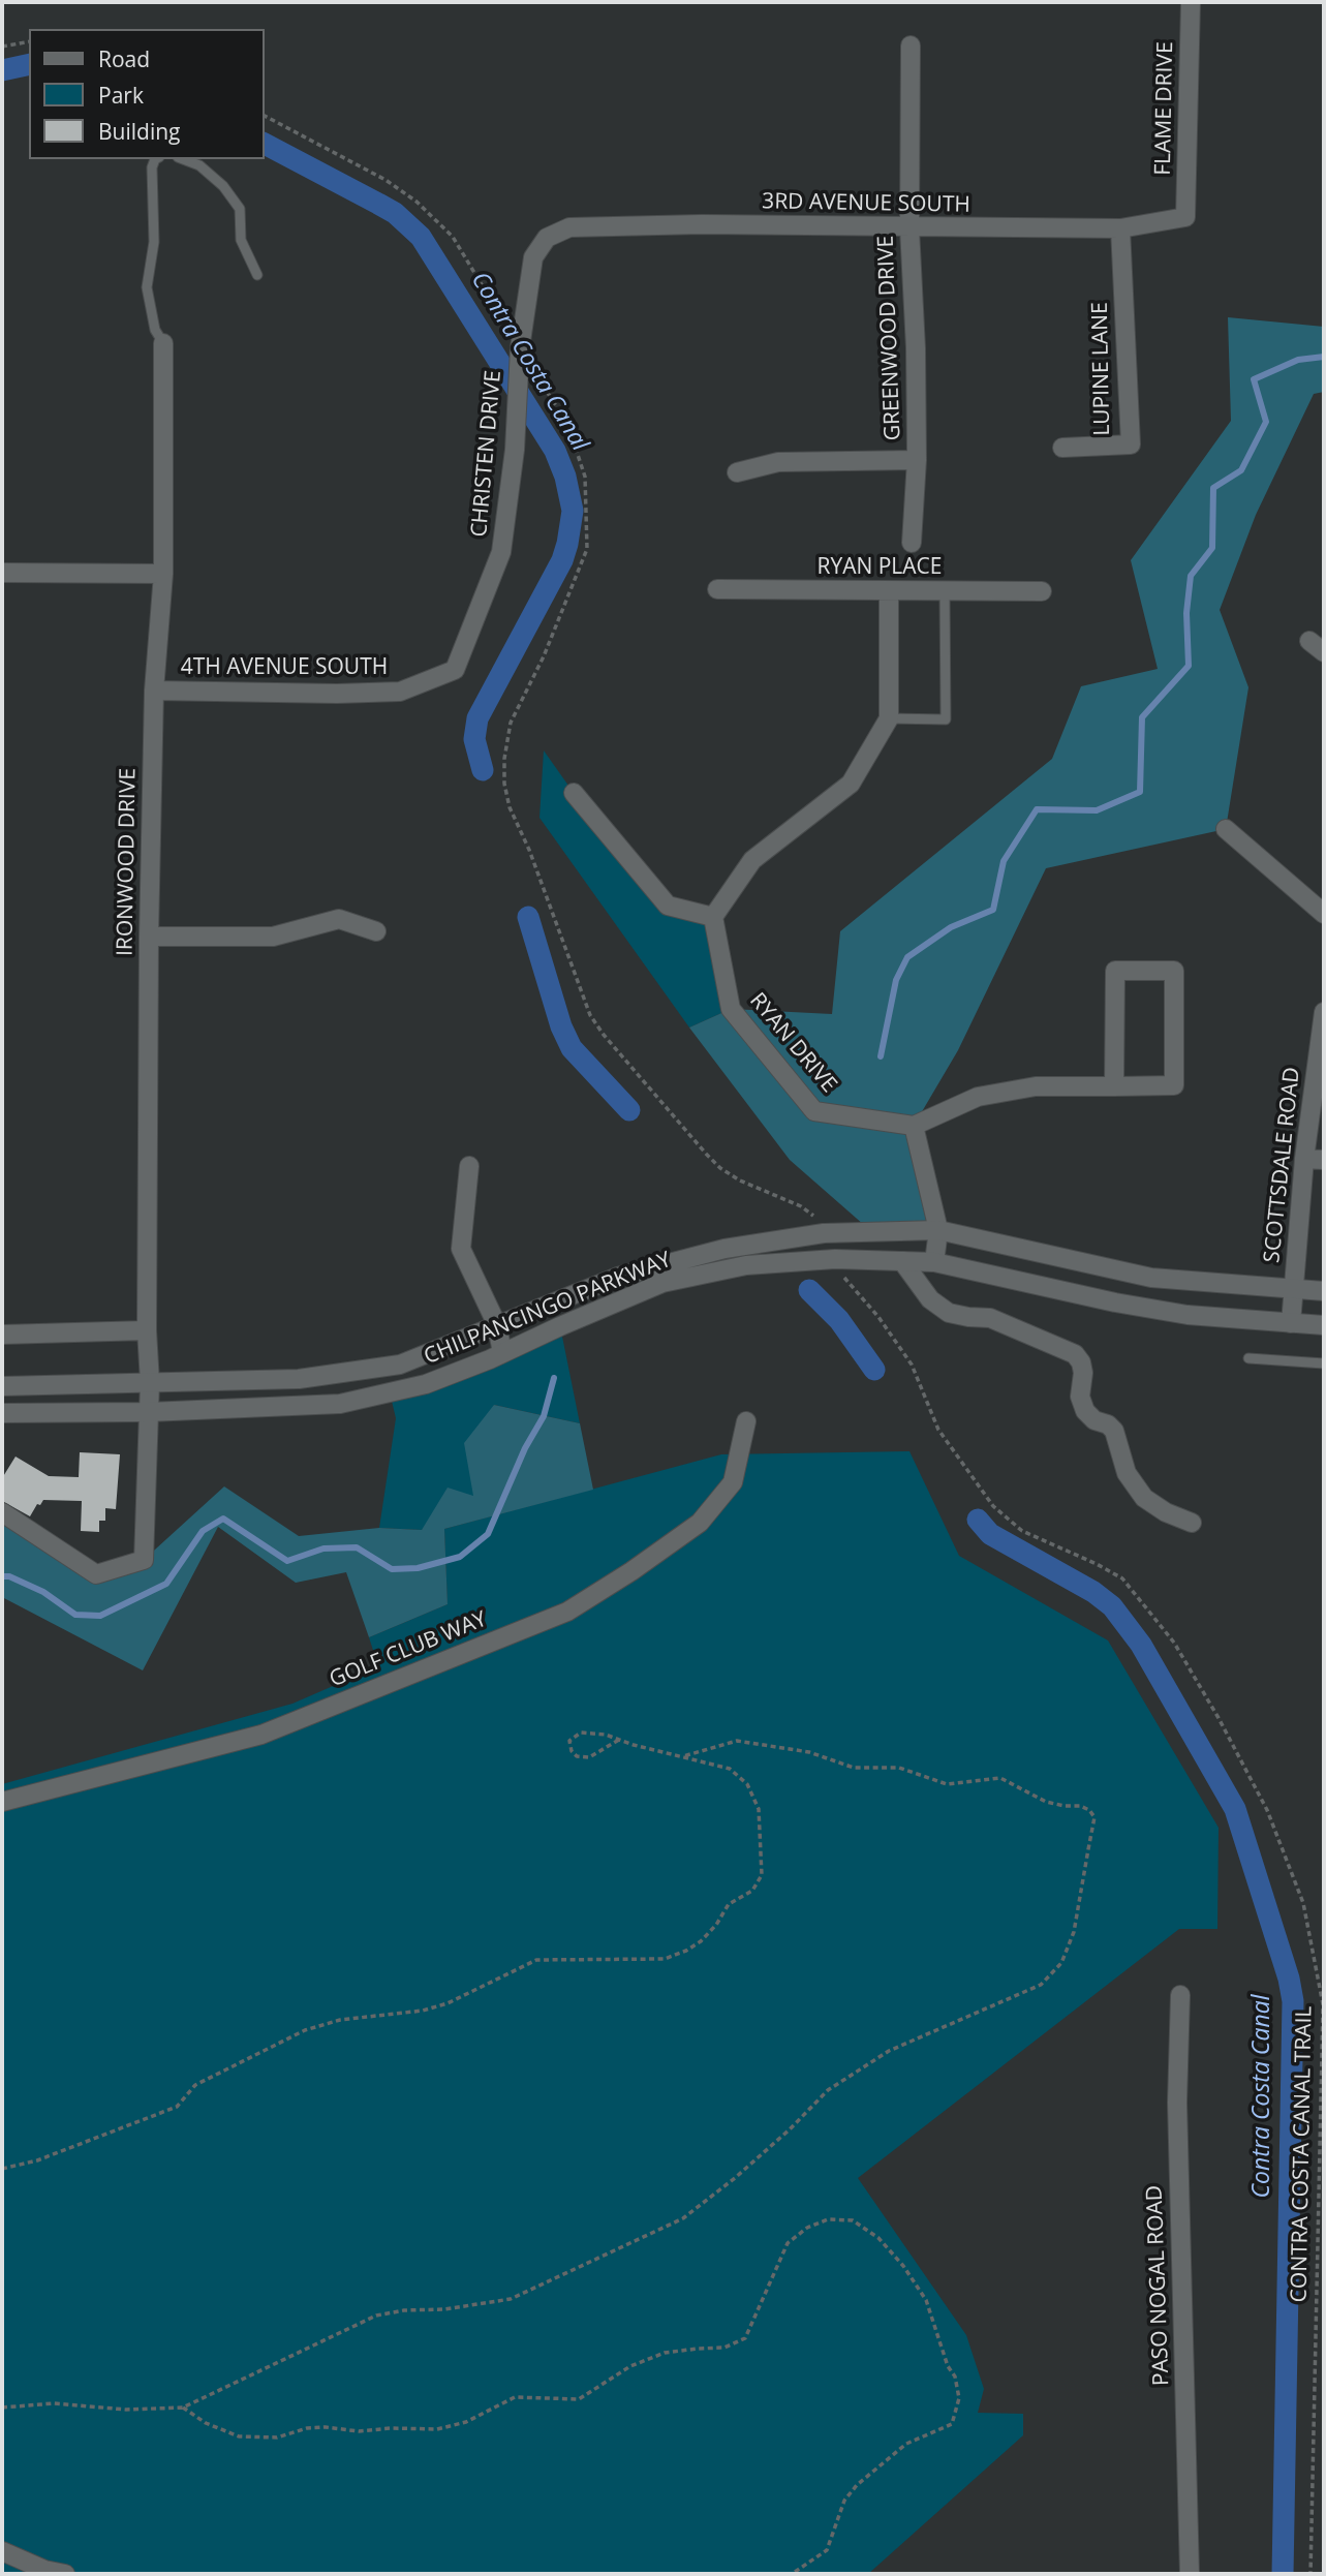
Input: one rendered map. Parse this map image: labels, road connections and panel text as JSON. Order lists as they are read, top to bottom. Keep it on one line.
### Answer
{"streets":{"street":["FLAME DRIVE","3RD AVENUE SOUTH","GREENWOOD DRIVE","LUPINE LANE","CHRISTEN DRIVE","RYAN PLACE","4TH AVENUE SOUTH","IRONWOOD DRIVE","RYAN DRIVE","SCOTTSDALE ROAD","CHILPANCINGO PARKWAY","GOLF CLUB WAY","PASO NOGAL ROAD"],"path":["CONTRA COSTA CANAL TRAIL"]},"crossings":[["FLAME DRIVE","3RD AVENUE SOUTH"],["3RD AVENUE SOUTH","GREENWOOD DRIVE"],["3RD AVENUE SOUTH","LUPINE LANE"],["3RD AVENUE SOUTH","CHRISTEN DRIVE"],["CHRISTEN DRIVE","4TH AVENUE SOUTH"],["4TH AVENUE SOUTH","IRONWOOD DRIVE"],["IRONWOOD DRIVE","CHILPANCINGO PARKWAY"],["SCOTTSDALE ROAD","CHILPANCINGO PARKWAY"],["CHILPANCINGO PARKWAY","CONTRA COSTA CANAL TRAIL"]],"water":["Contra Costa Canal"],"legend":["Road","Park","Building"]}
